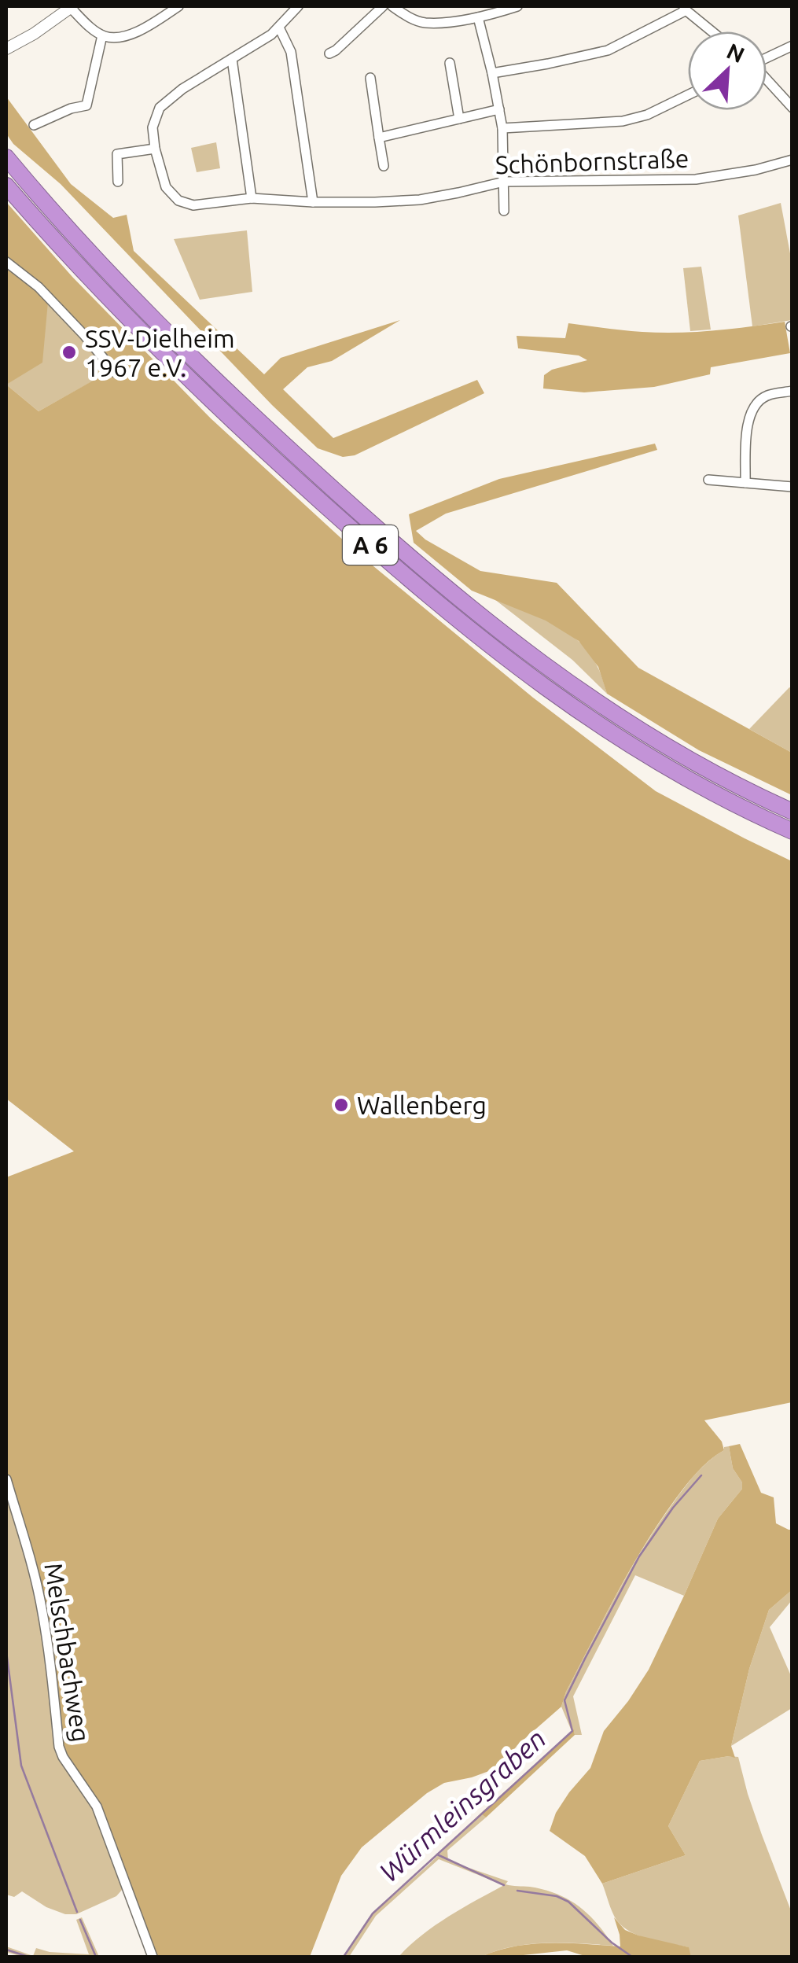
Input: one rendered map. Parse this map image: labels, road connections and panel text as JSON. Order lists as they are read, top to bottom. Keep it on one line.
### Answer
{"streets":{"highway":["A 6"],"street":["Schönbornstraße","Melschbachweg"]},"water":["Würmleinsgraben"],"places":["SSV-Dielheim 1967 e.V.","Wallenberg"],"north":"top right"}
